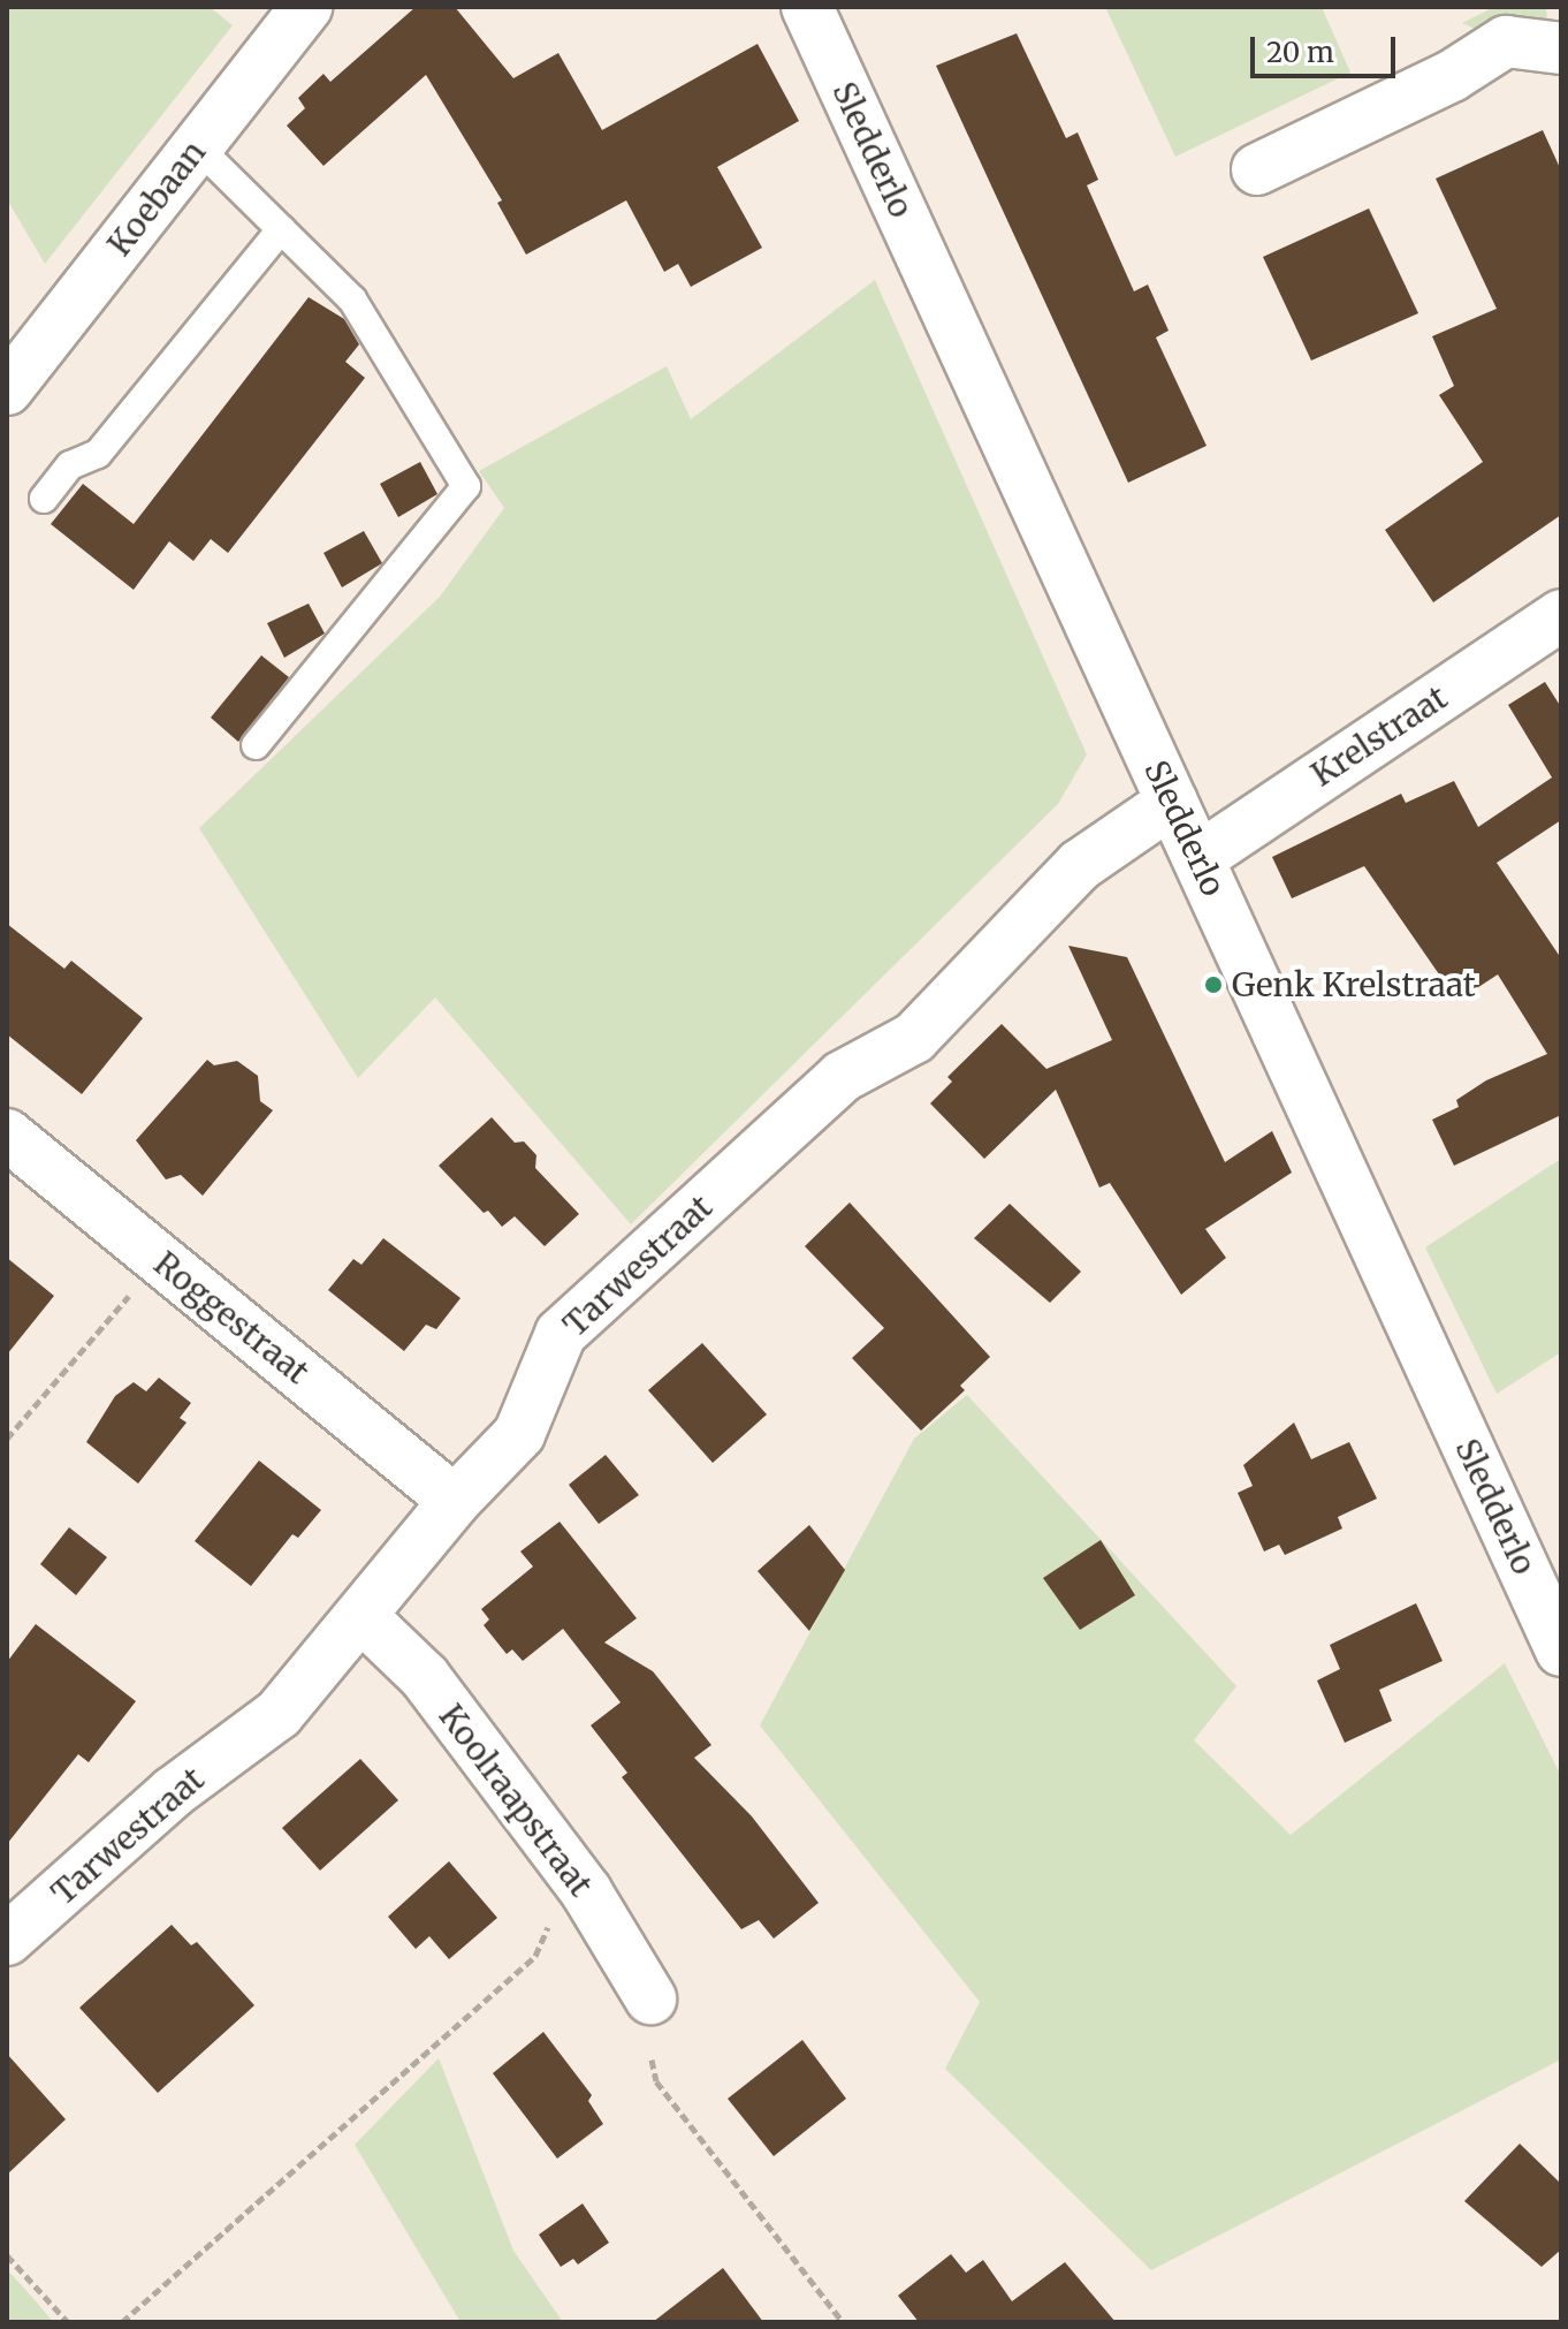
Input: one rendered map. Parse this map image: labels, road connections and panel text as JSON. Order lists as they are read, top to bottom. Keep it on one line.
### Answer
{"streets":{"street":["Sledderlo","Koebaan","Krelstraat","Tarwestraat","Roggestraat","Koolraapstraat"]},"crossings":[["Sledderlo","Krelstraat"],["Sledderlo","Tarwestraat"],["Tarwestraat","Roggestraat"],["Tarwestraat","Koolraapstraat"]],"places":["Genk Krelstraat"],"scale_bar":"20 m"}
